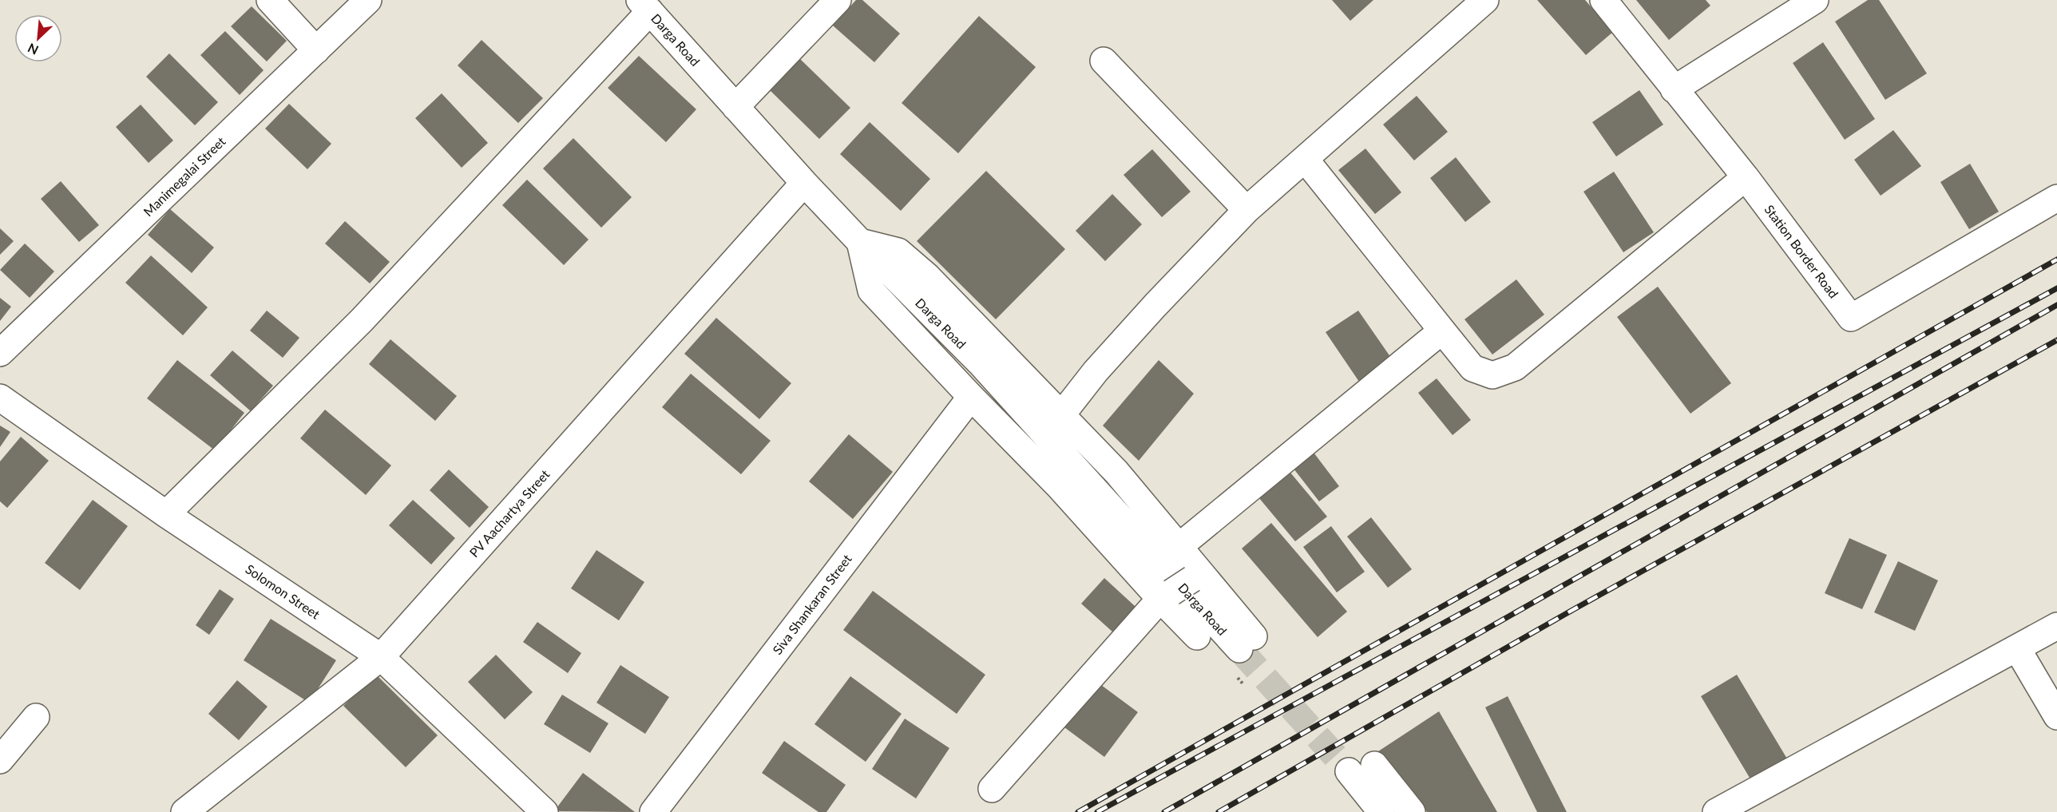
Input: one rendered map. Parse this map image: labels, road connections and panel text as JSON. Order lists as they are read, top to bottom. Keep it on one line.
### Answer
{"streets":{"street":["Darga Road","Manimegalai Street","Station Border Road","PV Aachartya Street","Solomon Street","Siva Shankaran Street"]},"crossings":[["Darga Road","PV Aachartya Street"],["PV Aachartya Street","Solomon Street"]],"north":"bottom left"}
